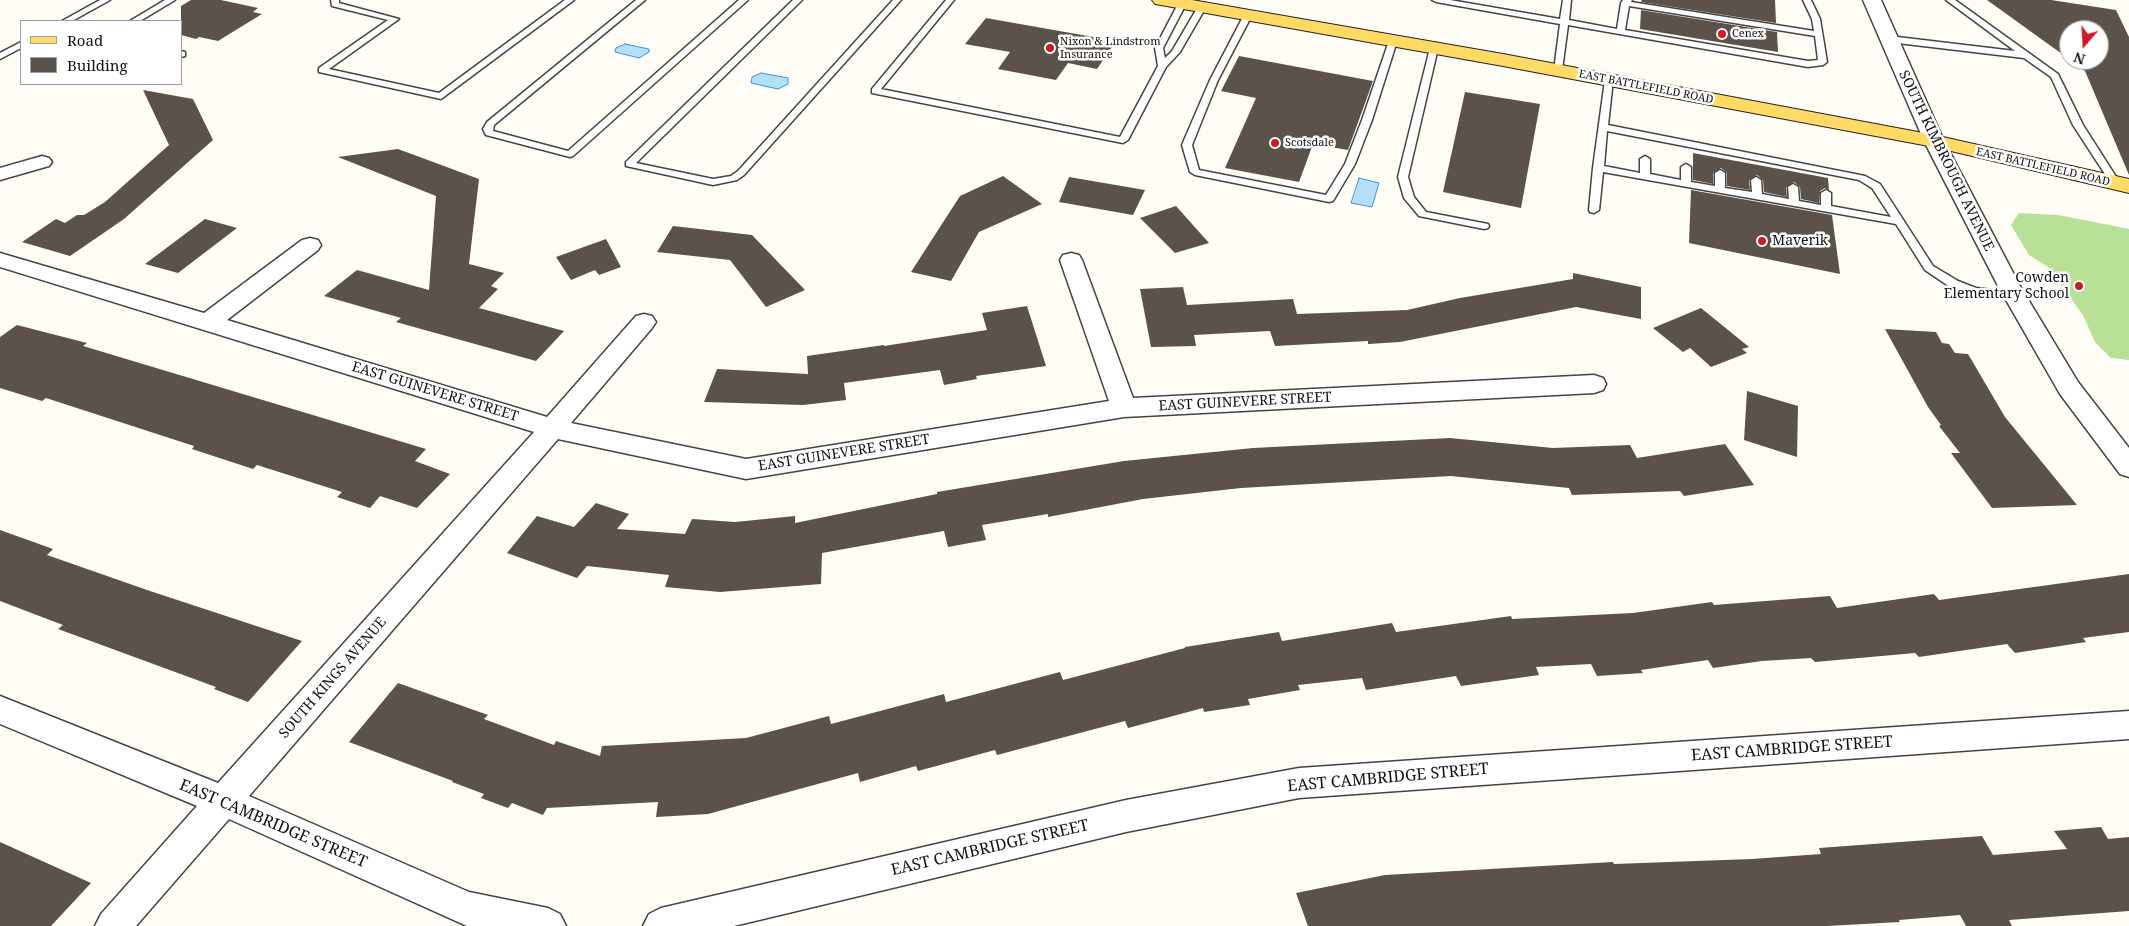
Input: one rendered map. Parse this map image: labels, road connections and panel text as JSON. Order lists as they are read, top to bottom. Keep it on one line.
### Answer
{"streets":{"main road":["EAST BATTLEFIELD ROAD"],"street":["SOUTH KIMBROUGH AVENUE","EAST GUINEVERE STREET","SOUTH KINGS AVENUE","EAST CAMBRIDGE STREET"]},"crossings":[["EAST BATTLEFIELD ROAD","SOUTH KIMBROUGH AVENUE"],["EAST GUINEVERE STREET","SOUTH KINGS AVENUE"],["SOUTH KINGS AVENUE","EAST CAMBRIDGE STREET"]],"places":["Cenex","Nixon & Lindstrom Insurance","Scotsdale","Maverik","Cowden Elementary School"],"legend":["Road","Building"],"north":"bottom"}
